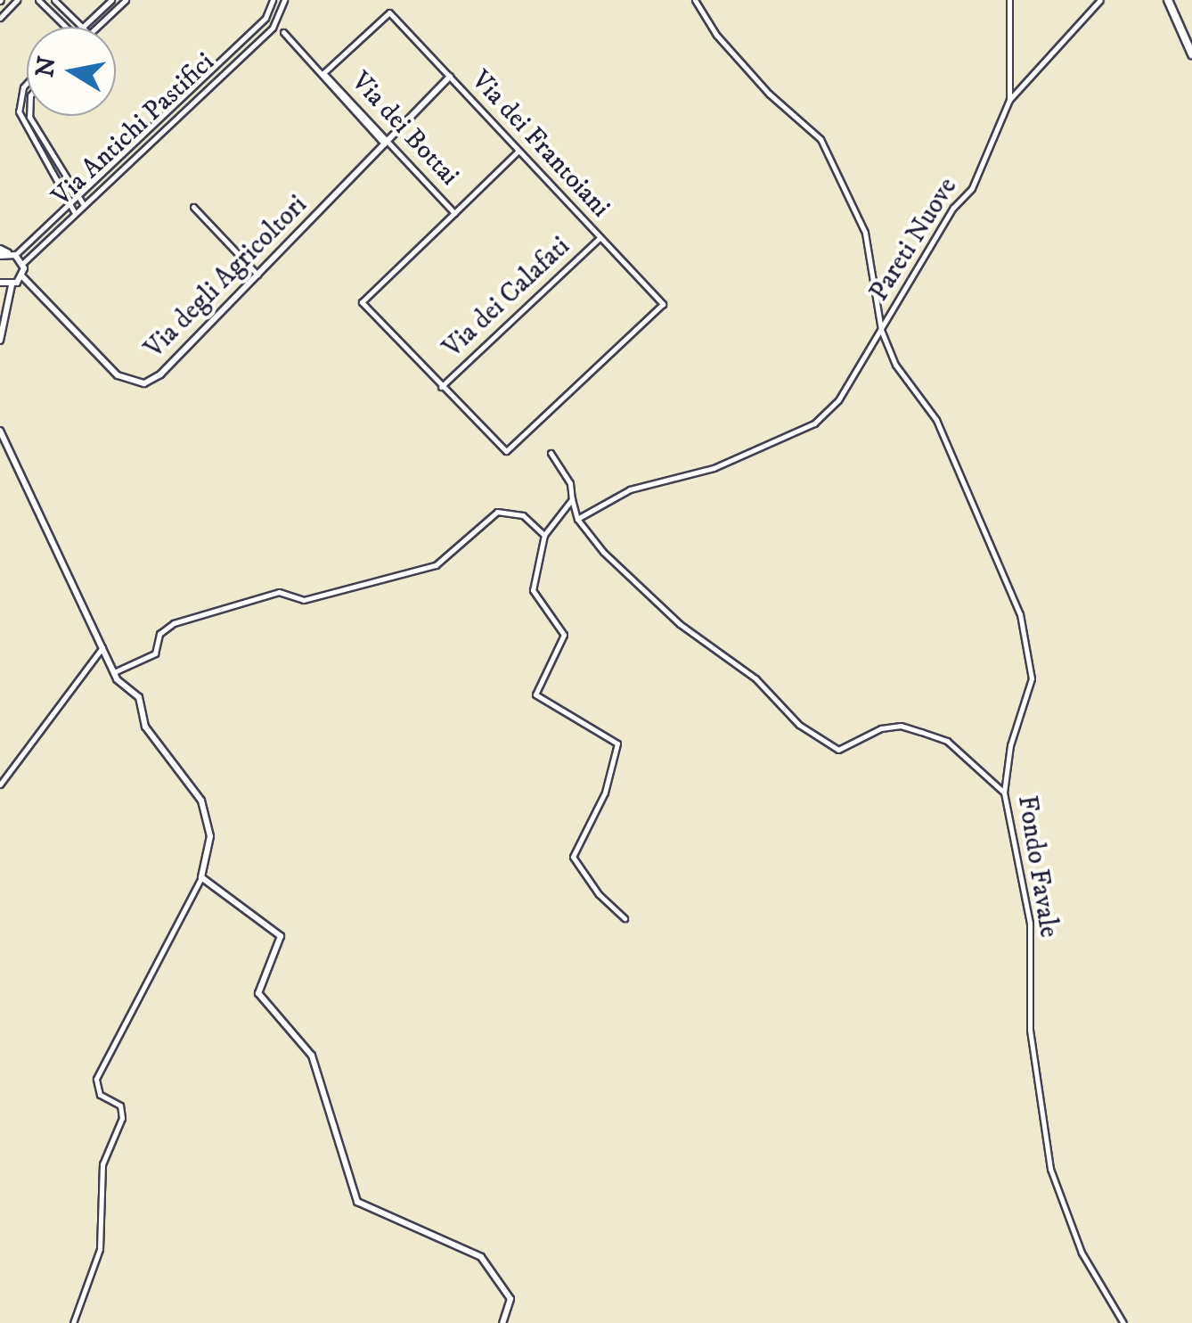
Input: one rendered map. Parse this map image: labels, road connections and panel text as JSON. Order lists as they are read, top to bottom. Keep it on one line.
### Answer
{"streets":{"street":["Via dei Bottai","Via Antichi Pastifici","Via dei Frantoiani","Pareti Nuove","Via degli Agricoltori","Via dei Calafati","Fondo Favale"]},"crossings":[["Via dei Bottai","Via dei Frantoiani"],["Via dei Bottai","Via degli Agricoltori"],["Via dei Frantoiani","Via degli Agricoltori"],["Via dei Frantoiani","Via dei Calafati"],["Pareti Nuove","Fondo Favale"]],"north":"left"}
